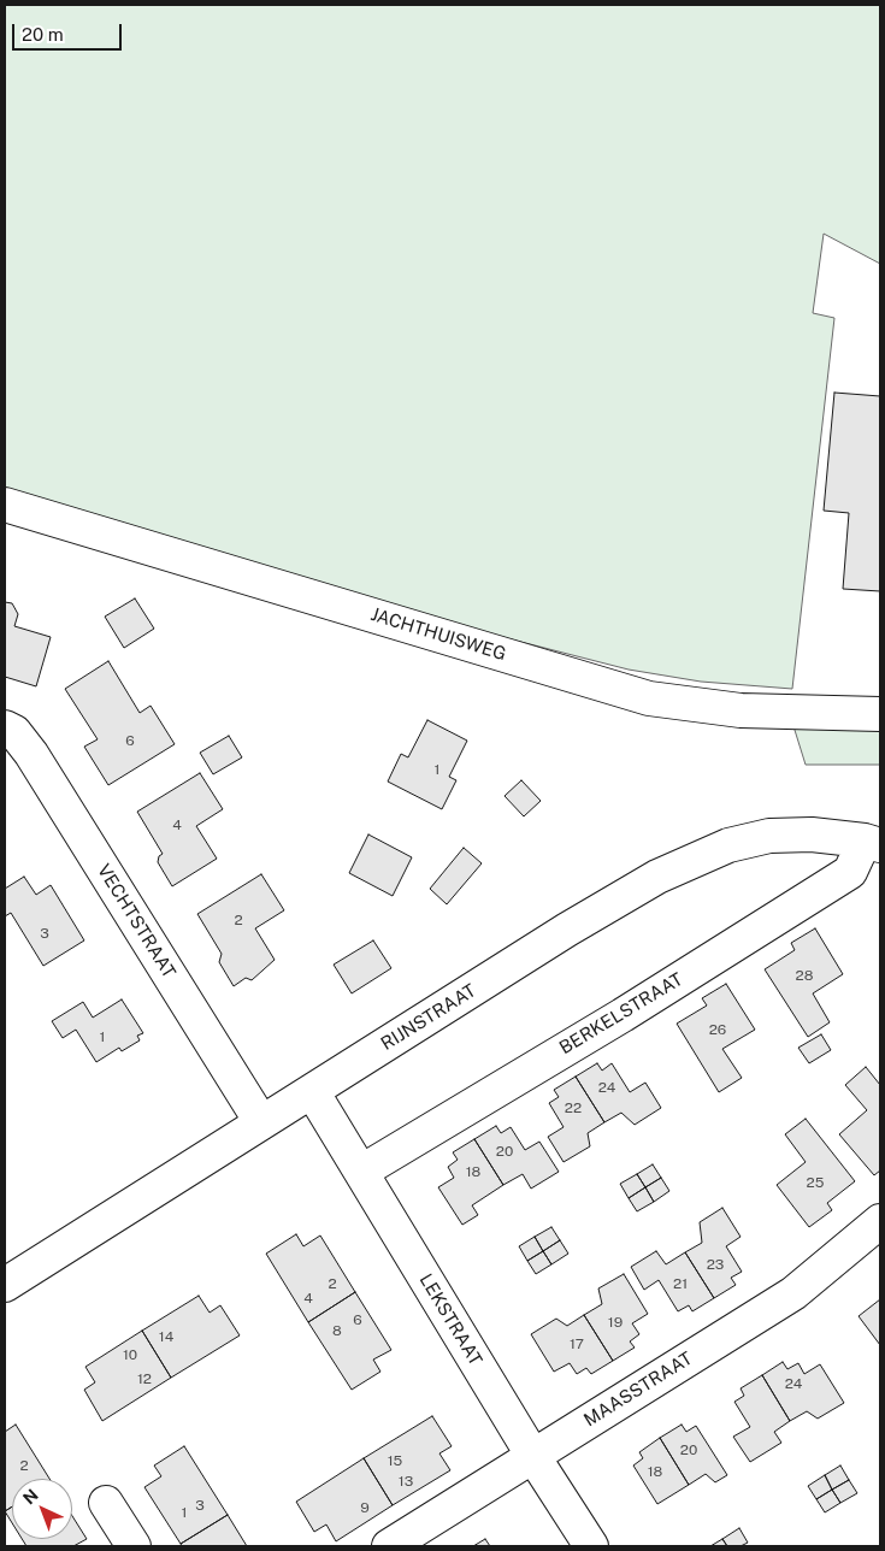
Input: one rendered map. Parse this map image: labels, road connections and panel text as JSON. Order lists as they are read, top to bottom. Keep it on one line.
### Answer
{"streets":{"street":["JACHTHUISWEG","VECHTSTRAAT","BERKELSTRAAT","RIJNSTRAAT","LEKSTRAAT","MAASSTRAAT"]},"crossings":[["VECHTSTRAAT","RIJNSTRAAT"],["BERKELSTRAAT","RIJNSTRAAT"],["BERKELSTRAAT","LEKSTRAAT"],["RIJNSTRAAT","LEKSTRAAT"],["LEKSTRAAT","MAASSTRAAT"]],"house_numbers":["6","1","4","2","3","28","26","1","24","22","20","18","25","23","2","21","4","6","19","8","14","17","10","12","24","20","15","2","18","13","3","9","1"],"scale_bar":"20 m","north":"top left"}
